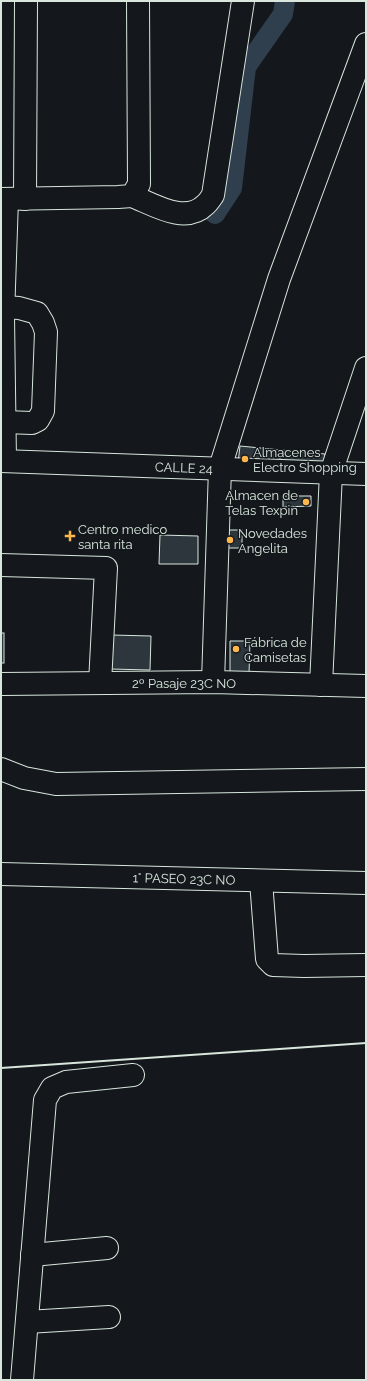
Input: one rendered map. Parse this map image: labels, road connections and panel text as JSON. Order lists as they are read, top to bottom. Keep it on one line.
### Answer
{"streets":{"street":["CALLE 24","2º Pasaje 23C NO","1° PASEO 23C NO"]},"places":{"other":["Almacenes Electro Shopping","Almacen de Telas Texpin","Novedades Angelita","Fábrica de Camisetas"],"health":["Centro medico santa rita"]}}
